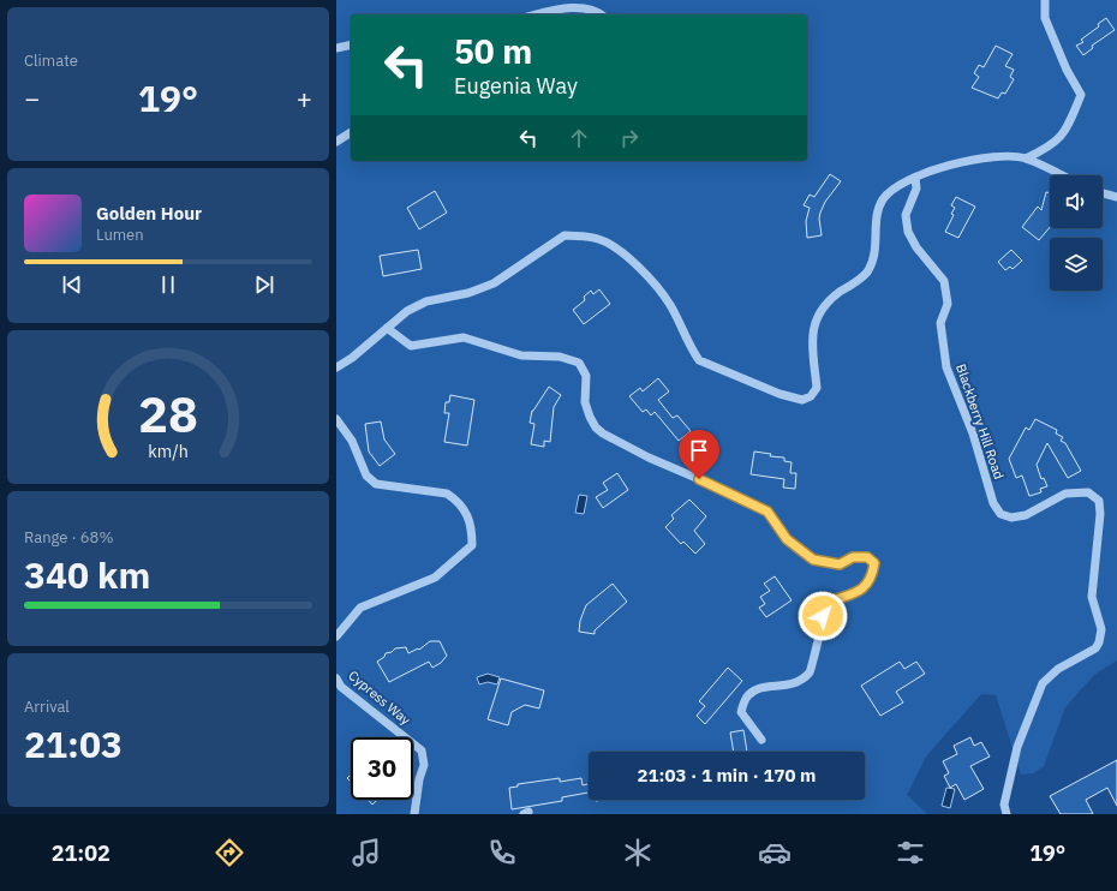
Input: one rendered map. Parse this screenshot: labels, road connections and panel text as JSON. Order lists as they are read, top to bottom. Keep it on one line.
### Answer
{"streets":{"street":["Blackberry Hill Road","Cypress Way"]},"page":{"tile":["Climate",["Range · 68%","340 km"],["Arrival","21:03"]],"turn":["50 m","Eugenia Way"],"heat":["−","19°","+"],"song":["Golden Hour","Lumen"],"limit":"30","trip":"21:03 · 1 min · 170 m","tabs":["21:02","19°"],"gauge":["28","km/h"]}}
